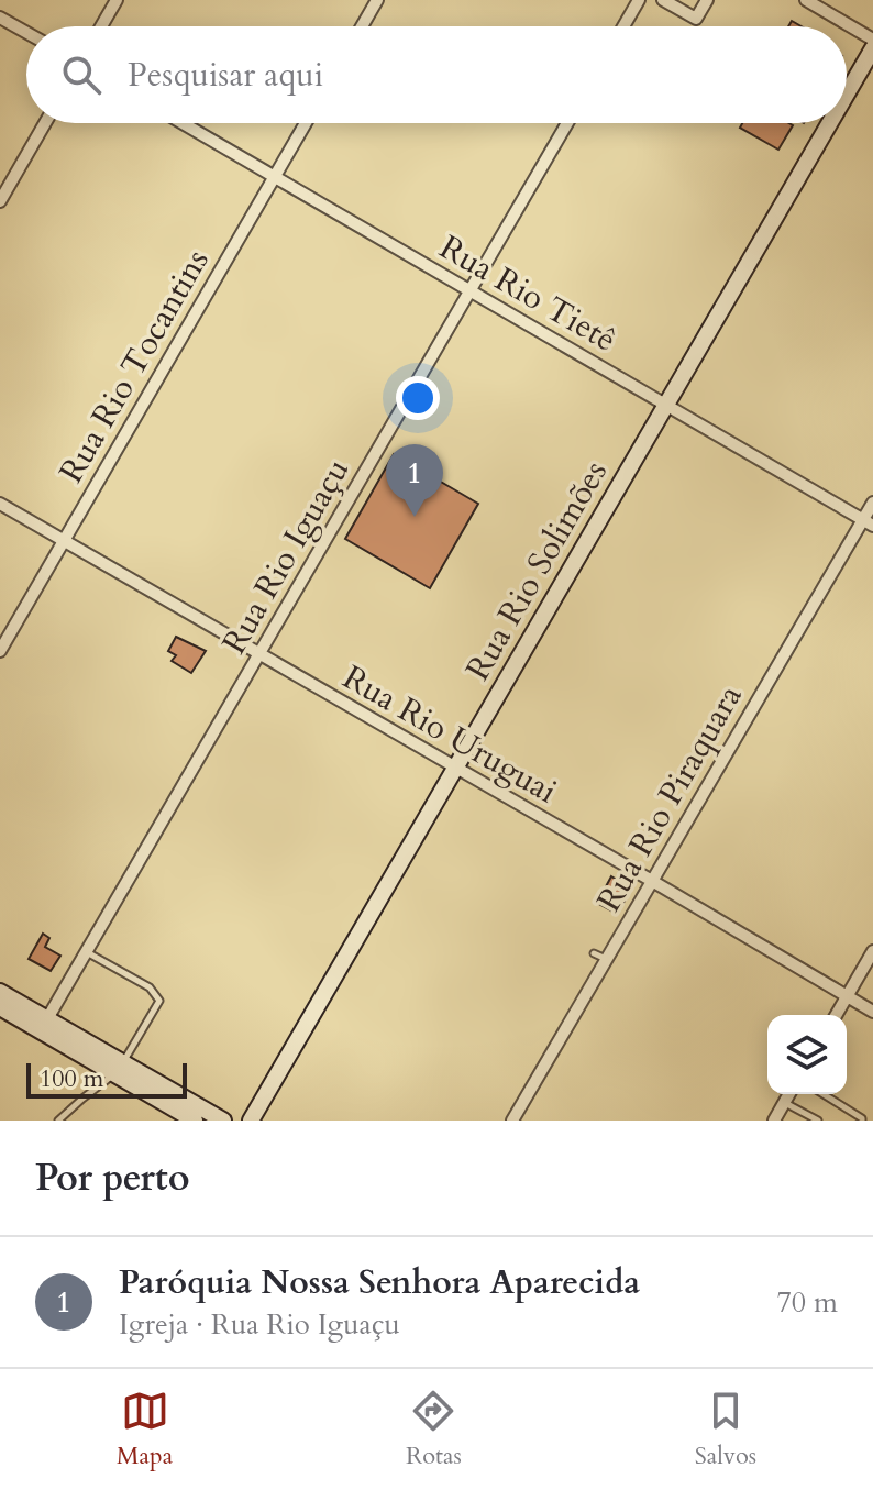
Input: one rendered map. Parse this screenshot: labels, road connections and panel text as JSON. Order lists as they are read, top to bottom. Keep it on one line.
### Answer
{"streets":{"street":["Rua Rio Tietê","Rua Rio Tocantins","Rua Rio Iguaçu","Rua Rio Solimões","Rua Rio Uruguai","Rua Rio Piraquara"]},"crossings":[["Rua Rio Tietê","Rua Rio Tocantins"],["Rua Rio Tietê","Rua Rio Iguaçu"],["Rua Rio Tietê","Rua Rio Solimões"],["Rua Rio Tietê","Rua Rio Piraquara"],["Rua Rio Tocantins","Rua Rio Uruguai"],["Rua Rio Iguaçu","Rua Rio Uruguai"],["Rua Rio Solimões","Rua Rio Uruguai"],["Rua Rio Uruguai","Rua Rio Piraquara"]],"scale_bar":"100 m","page":{"search":"Pesquisar aqui","pins":"1","scale":"100 m","heading":"Por perto","list":[{"mark":"1","name":"Paróquia Nossa Senhora Aparecida","note":"Igreja · Rua Rio Iguaçu","value":"70 m"}],"nav":["Mapa","Rotas","Salvos"]}}
